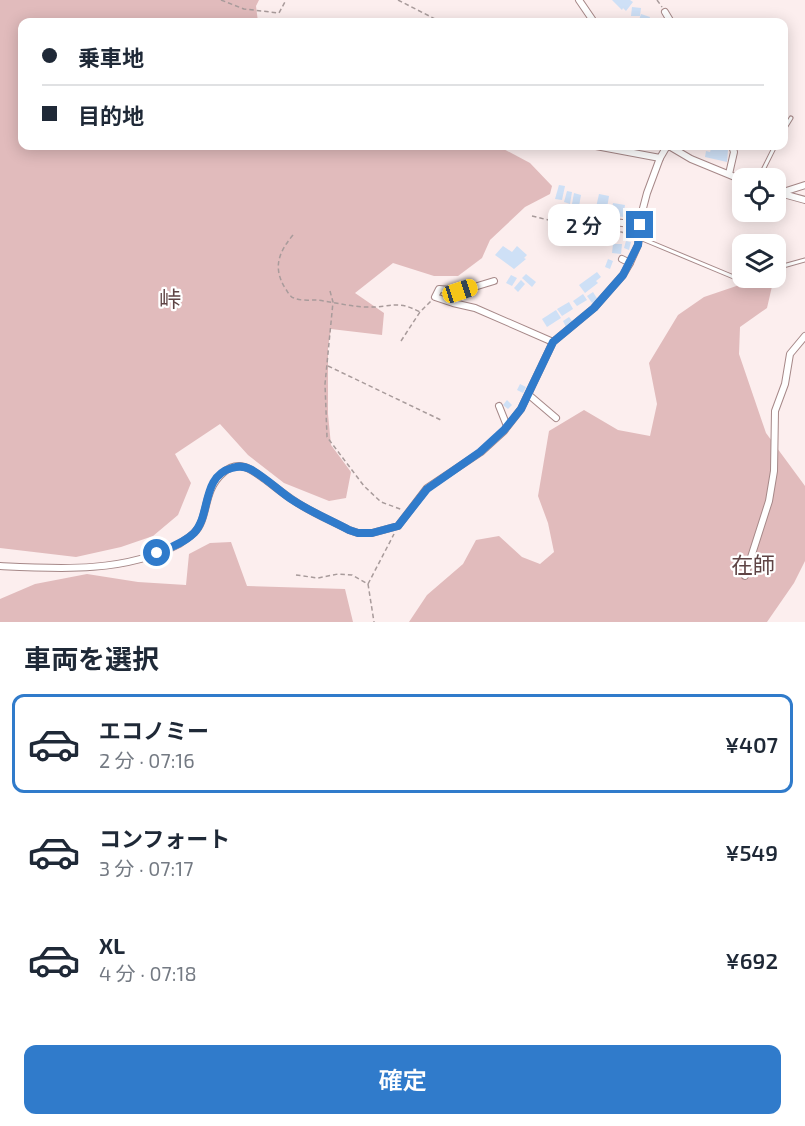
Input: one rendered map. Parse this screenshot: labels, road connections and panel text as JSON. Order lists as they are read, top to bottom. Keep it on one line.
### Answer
{"districts":["峠","在師"],"page":{"banner":["乗車地","目的地"],"bubble":"2 分","heading":"車両を選択","list":[{"name":"エコノミー","note":"2 分 · 07:16","value":"¥407"},{"name":"コンフォート","note":"3 分 · 07:17","value":"¥549"},{"name":"XL","note":"4 分 · 07:18","value":"¥692"}],"buttons":"確定"}}
